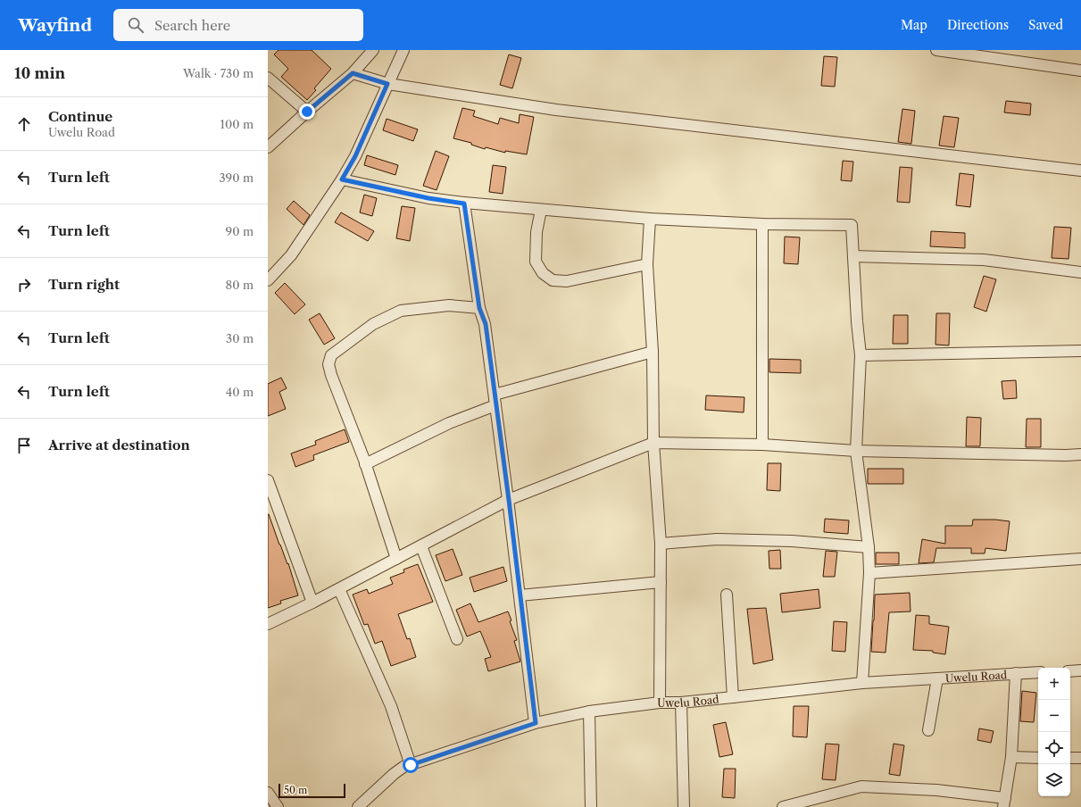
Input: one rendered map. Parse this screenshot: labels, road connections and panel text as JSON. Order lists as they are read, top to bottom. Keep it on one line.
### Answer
{"streets":{"street":["Uwelu Road"]},"scale_bar":"50 m","page":{"header":"Wayfind","search":"Search here","nav":["Map","Directions","Saved"],"heading":["10 min","Walk · 730 m"],"list":[["Continue","Uwelu Road","100 m"],["Turn left","390 m"],["Turn left","90 m"],["Turn right","80 m"],["Turn left","30 m"],["Turn left","40 m"],"Arrive at destination"],"map_buttons":["+","−"],"scale":"50 m"}}
